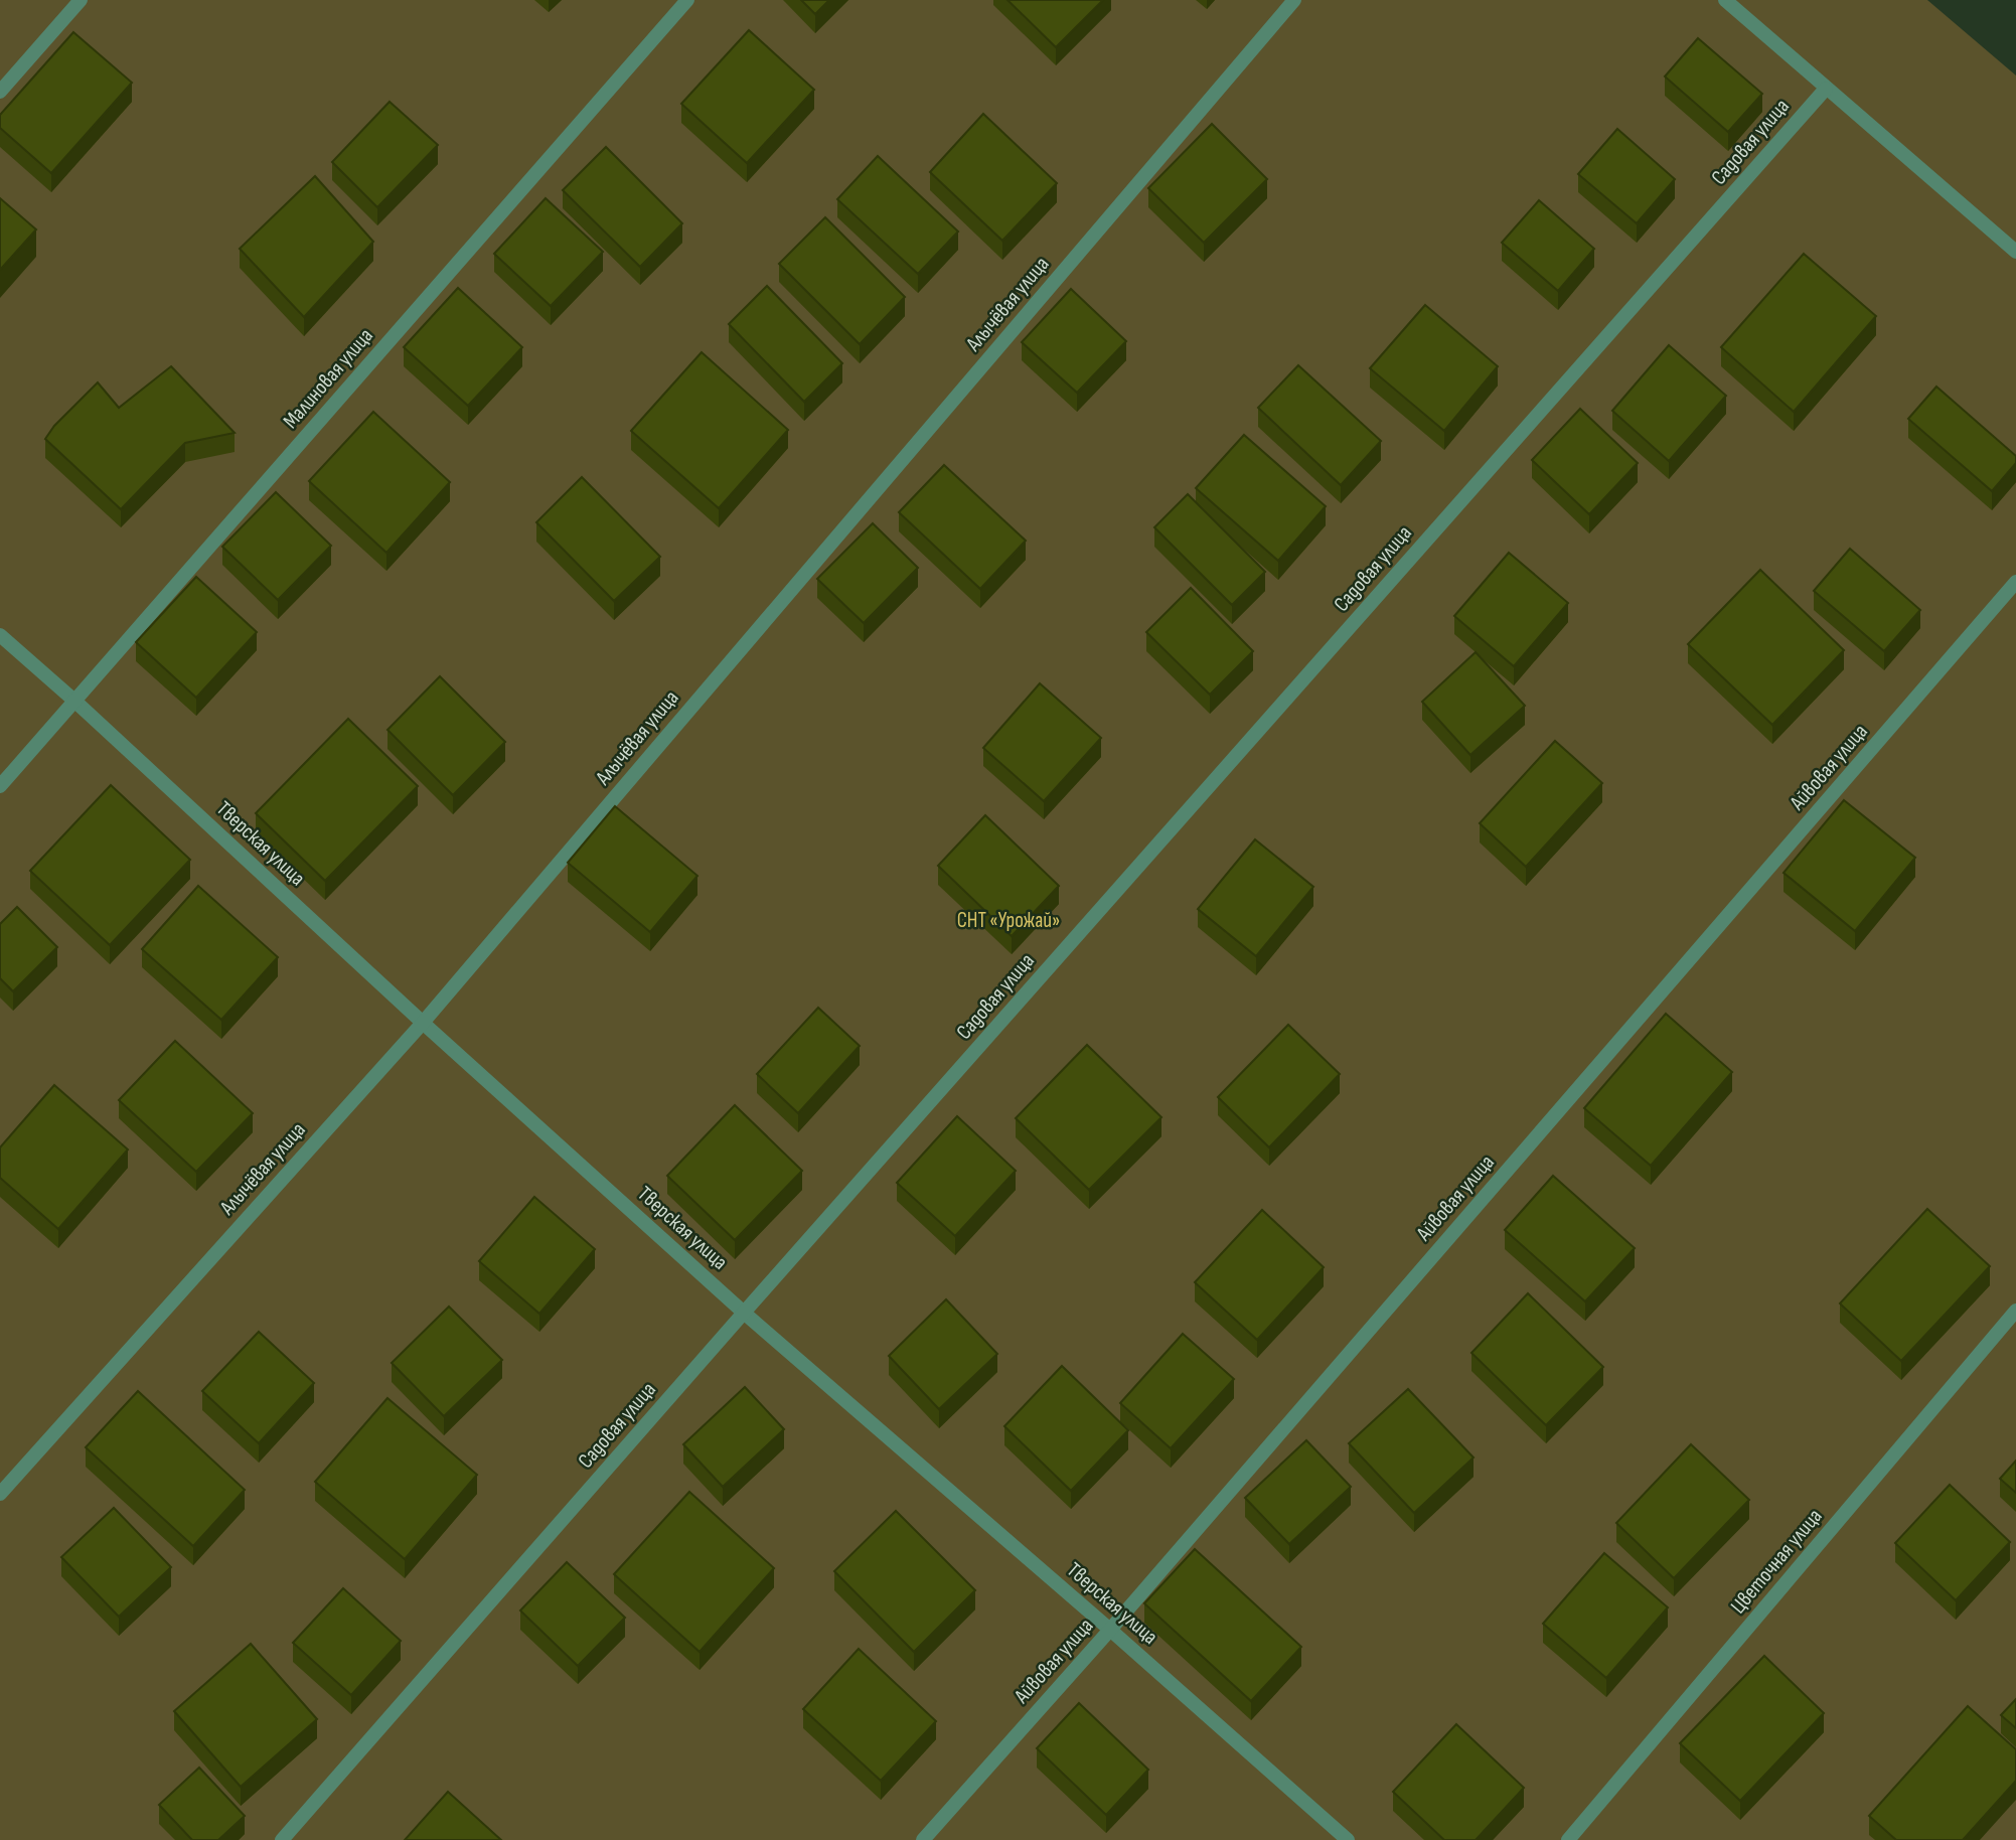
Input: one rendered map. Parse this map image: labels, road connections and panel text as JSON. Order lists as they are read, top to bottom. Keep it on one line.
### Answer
{"streets":{"street":["Садовая улица","Алычёвая улица","Малиновая улица","Айвовая улица","Тверская улица","Цветочная улица"]},"crossings":[["Садовая улица","Тверская улица"],["Алычёвая улица","Тверская улица"],["Малиновая улица","Тверская улица"],["Айвовая улица","Тверская улица"]],"parks":["СНТ «Урожай»"]}
